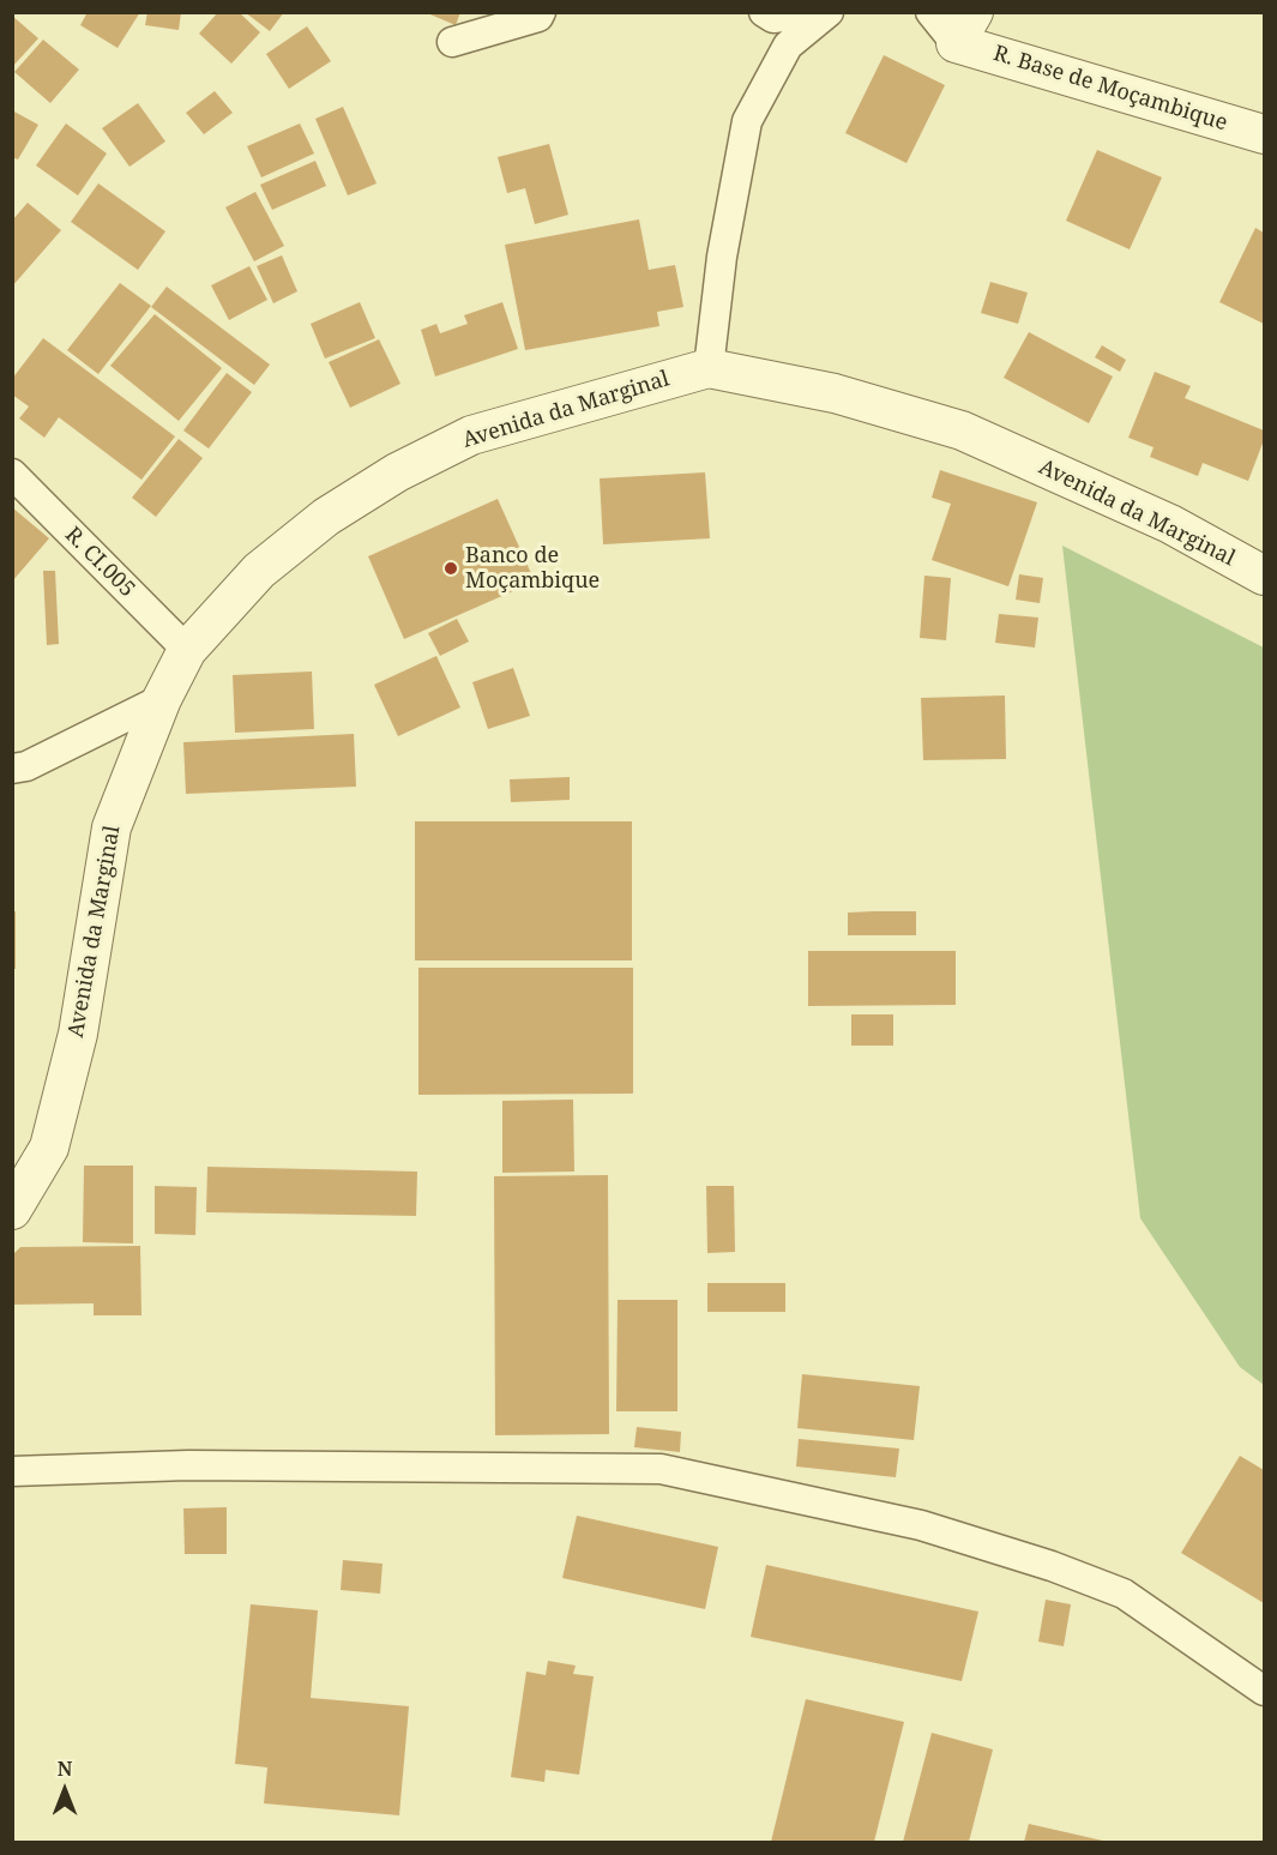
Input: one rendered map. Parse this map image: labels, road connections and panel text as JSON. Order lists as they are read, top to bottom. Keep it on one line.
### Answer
{"streets":{"street":["R. Base de Moçambique","Avenida da Marginal","R. CI.005"]},"crossings":[["Avenida da Marginal","R. CI.005"]],"places":["Banco de Moçambique"],"north":"top"}
